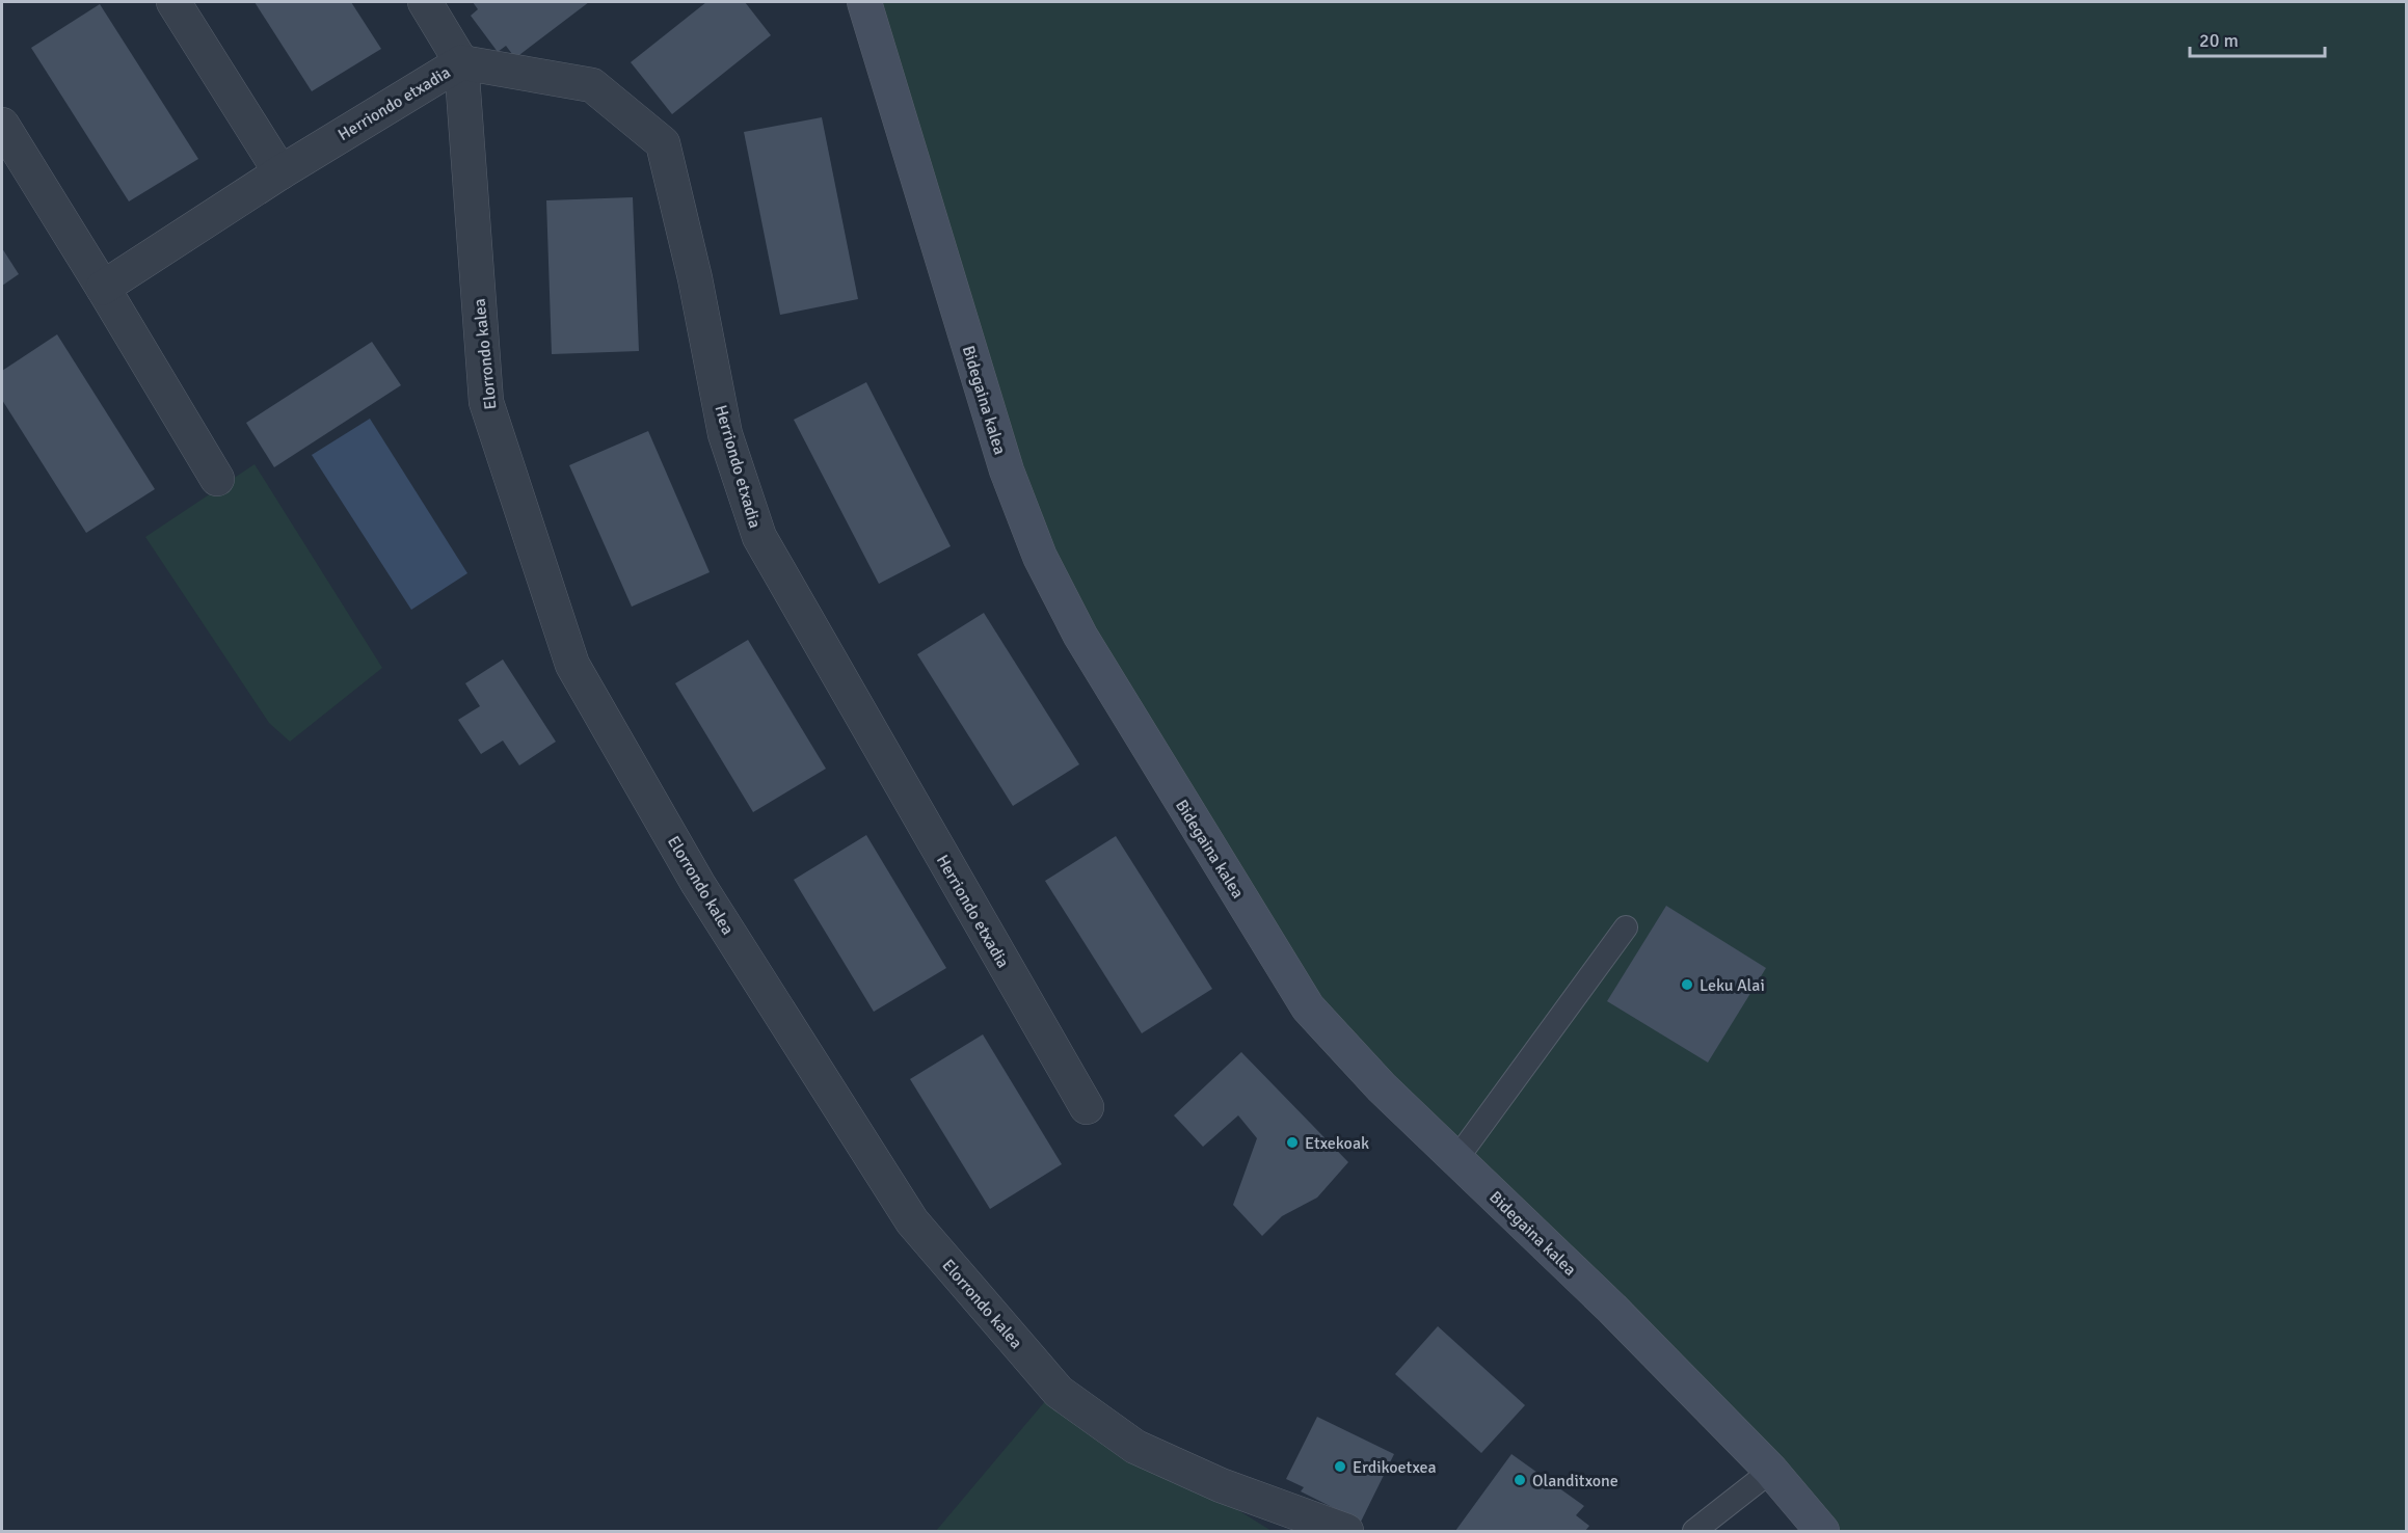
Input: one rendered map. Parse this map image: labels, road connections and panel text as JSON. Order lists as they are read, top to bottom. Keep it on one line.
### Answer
{"streets":{"street":["Herriondo etxadia","Elorrondo kalea","Bidegaina kalea"]},"crossings":[["Herriondo etxadia","Elorrondo kalea"]],"places":["Leku Alai","Etxekoak","Erdikoetxea","Olanditxone"],"scale_bar":"20 m"}
